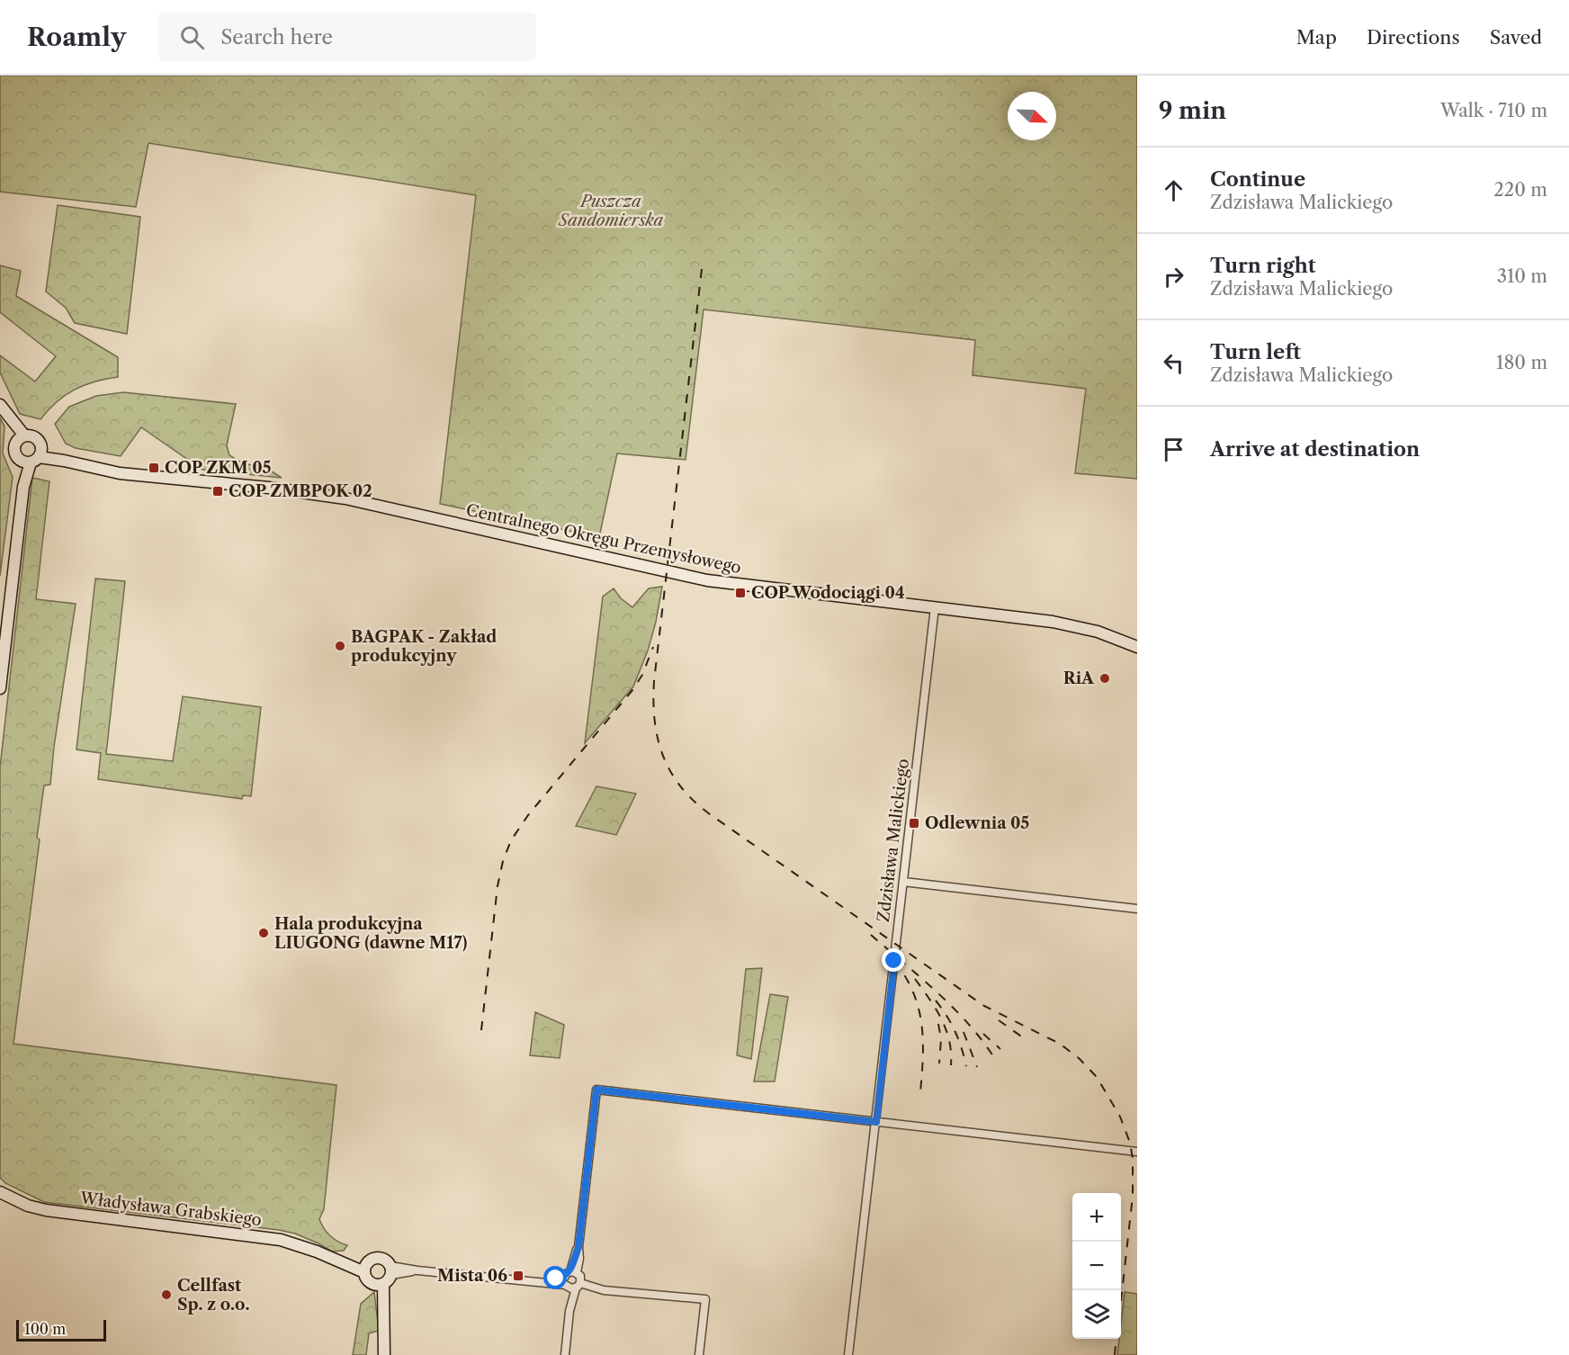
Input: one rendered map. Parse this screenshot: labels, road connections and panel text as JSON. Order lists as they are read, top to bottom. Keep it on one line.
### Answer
{"streets":{"street":["Centralnego Okręgu Przemysłowego","Zdzisława Malickiego","Władysława Grabskiego"]},"crossings":[["Centralnego Okręgu Przemysłowego","Zdzisława Malickiego"]],"parks":["Puszcza Sandomierska"],"places":{"transit":["COP ZKM 05","COP ZMBPOK 02","COP Wodociągi 04","Odlewnia 05","Mista 06"],"other":["BAGPAK - Zakład produkcyjny","RiA","Hala produkcyjna LIUGONG (dawne M17)","Cellfast Sp. z o.o."]},"scale_bar":"100 m","north":"bottom right","page":{"header":"Roamly","search":"Search here","nav":["Map","Directions","Saved"],"heading":["9 min","Walk · 710 m"],"list":[["Continue","Zdzisława Malickiego","220 m"],["Turn right","Zdzisława Malickiego","310 m"],["Turn left","Zdzisława Malickiego","180 m"],"Arrive at destination"],"map_buttons":["+","−"],"scale":"100 m"}}
